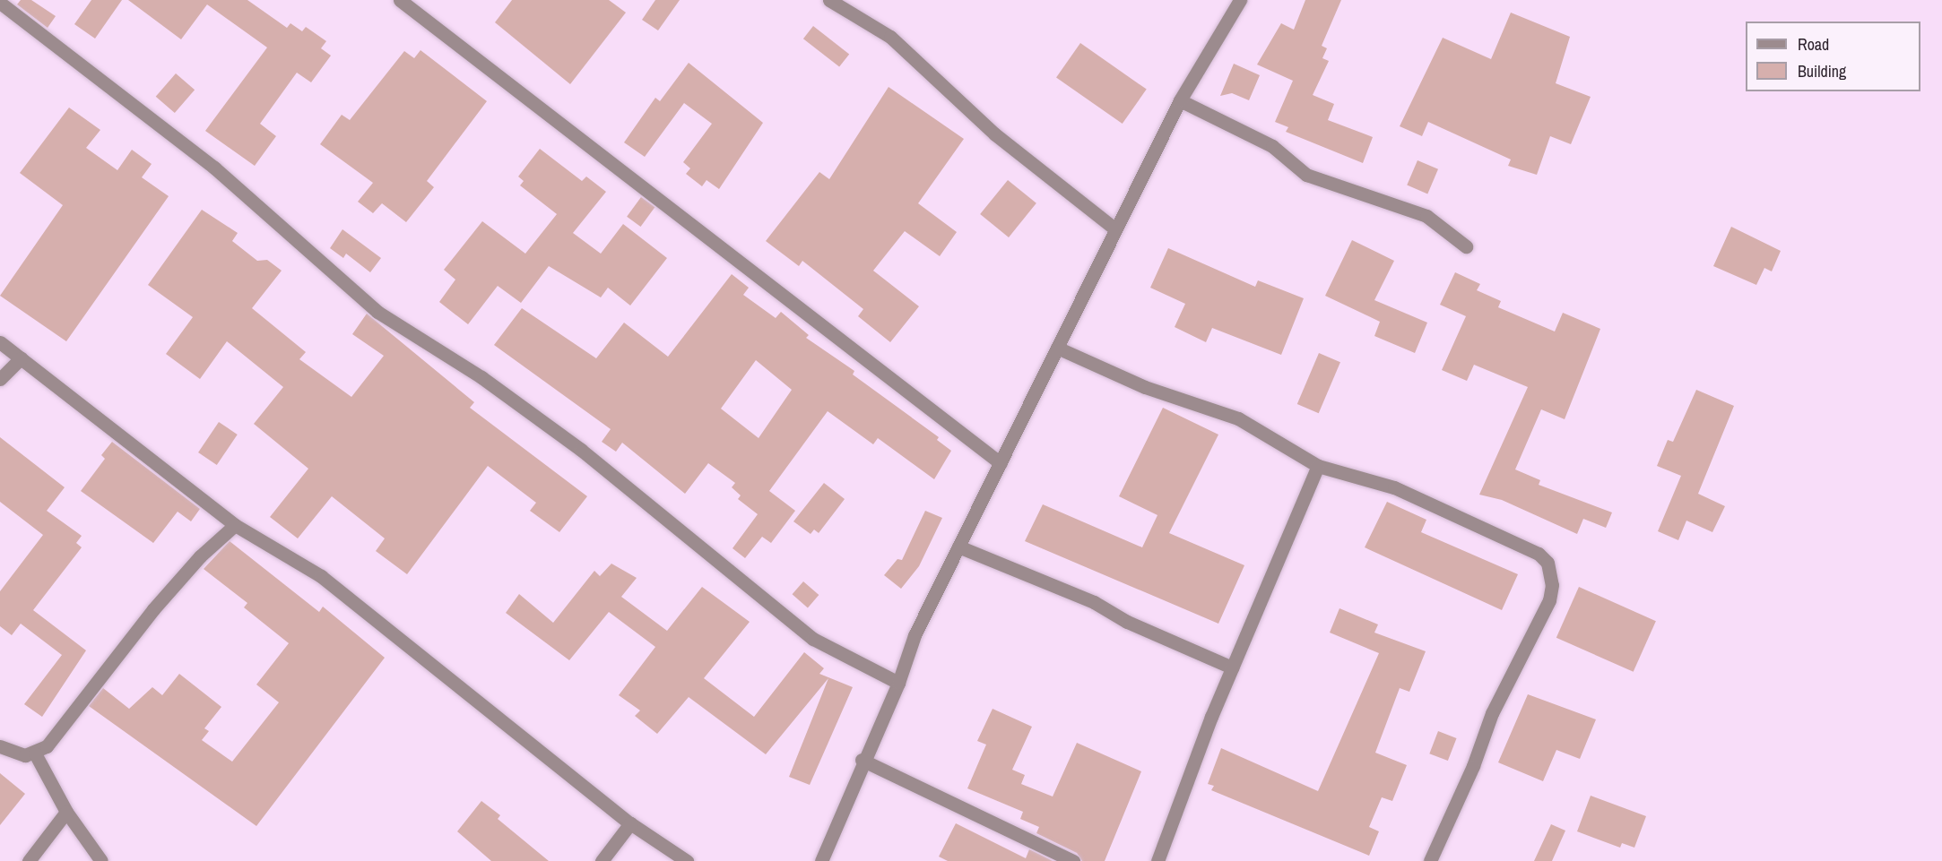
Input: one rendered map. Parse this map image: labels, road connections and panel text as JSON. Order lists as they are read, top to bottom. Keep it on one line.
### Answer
{"legend":["Road","Building"]}
